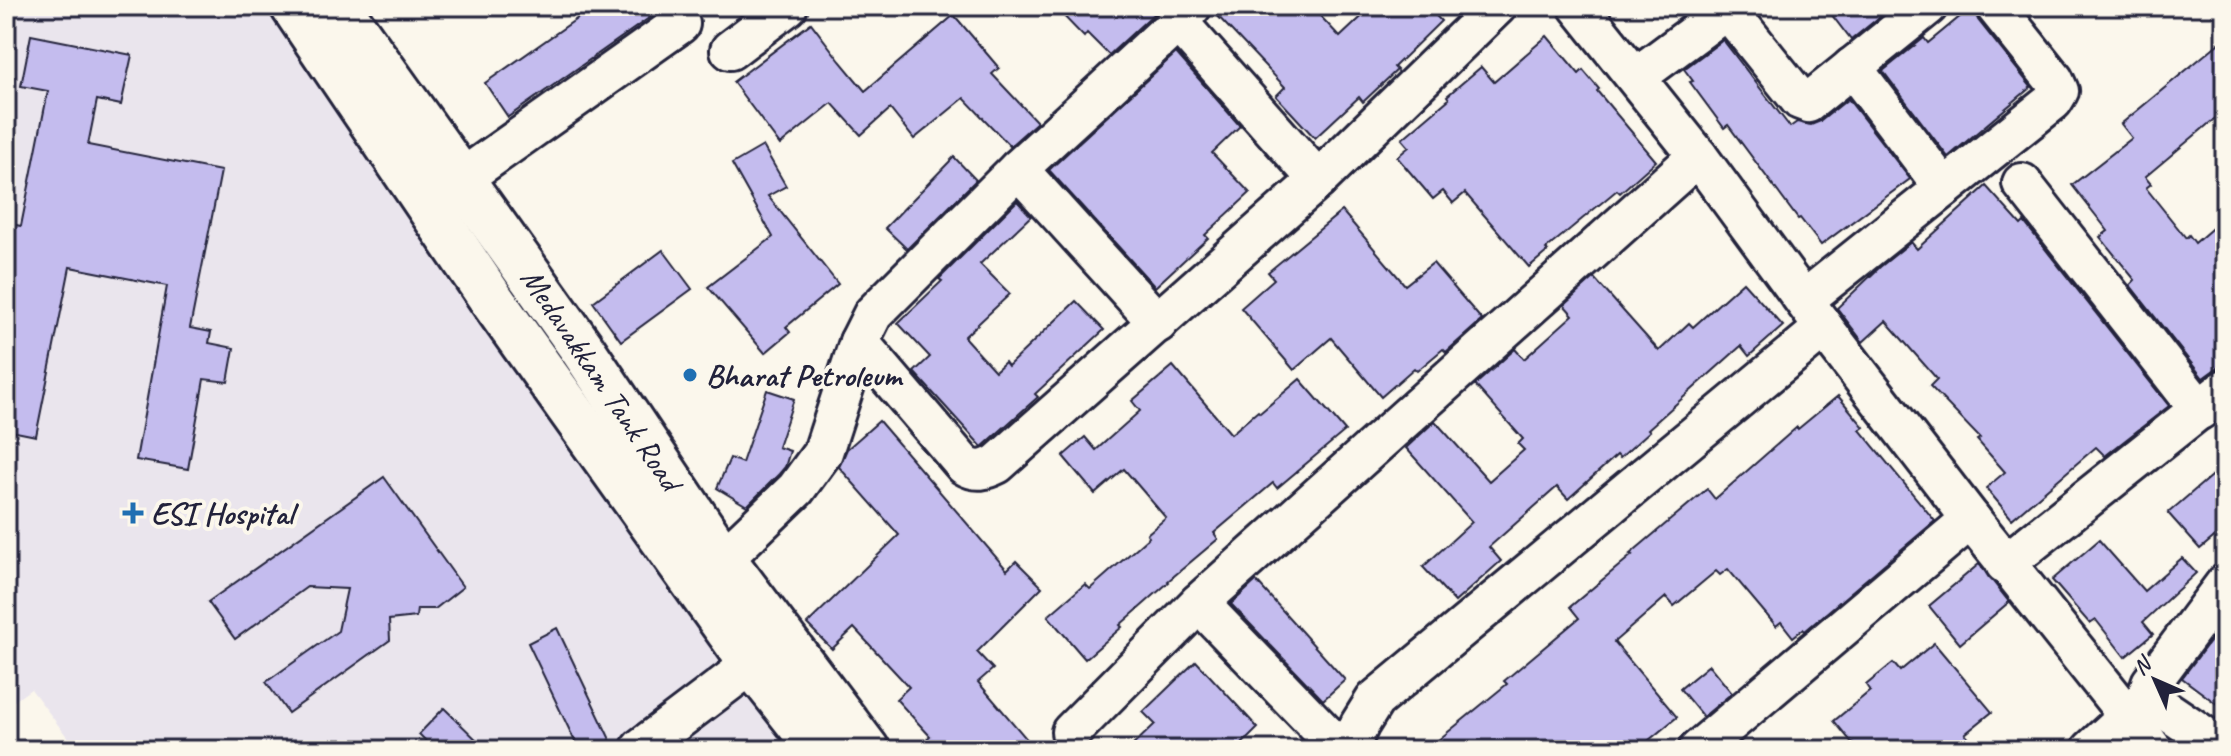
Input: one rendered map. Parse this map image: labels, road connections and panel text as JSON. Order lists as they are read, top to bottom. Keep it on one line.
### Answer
{"streets":{"main road":["Medavakkam Tank Road"]},"places":{"other":["Bharat Petroleum"],"health":["ESI Hospital"]},"north":"top left"}
